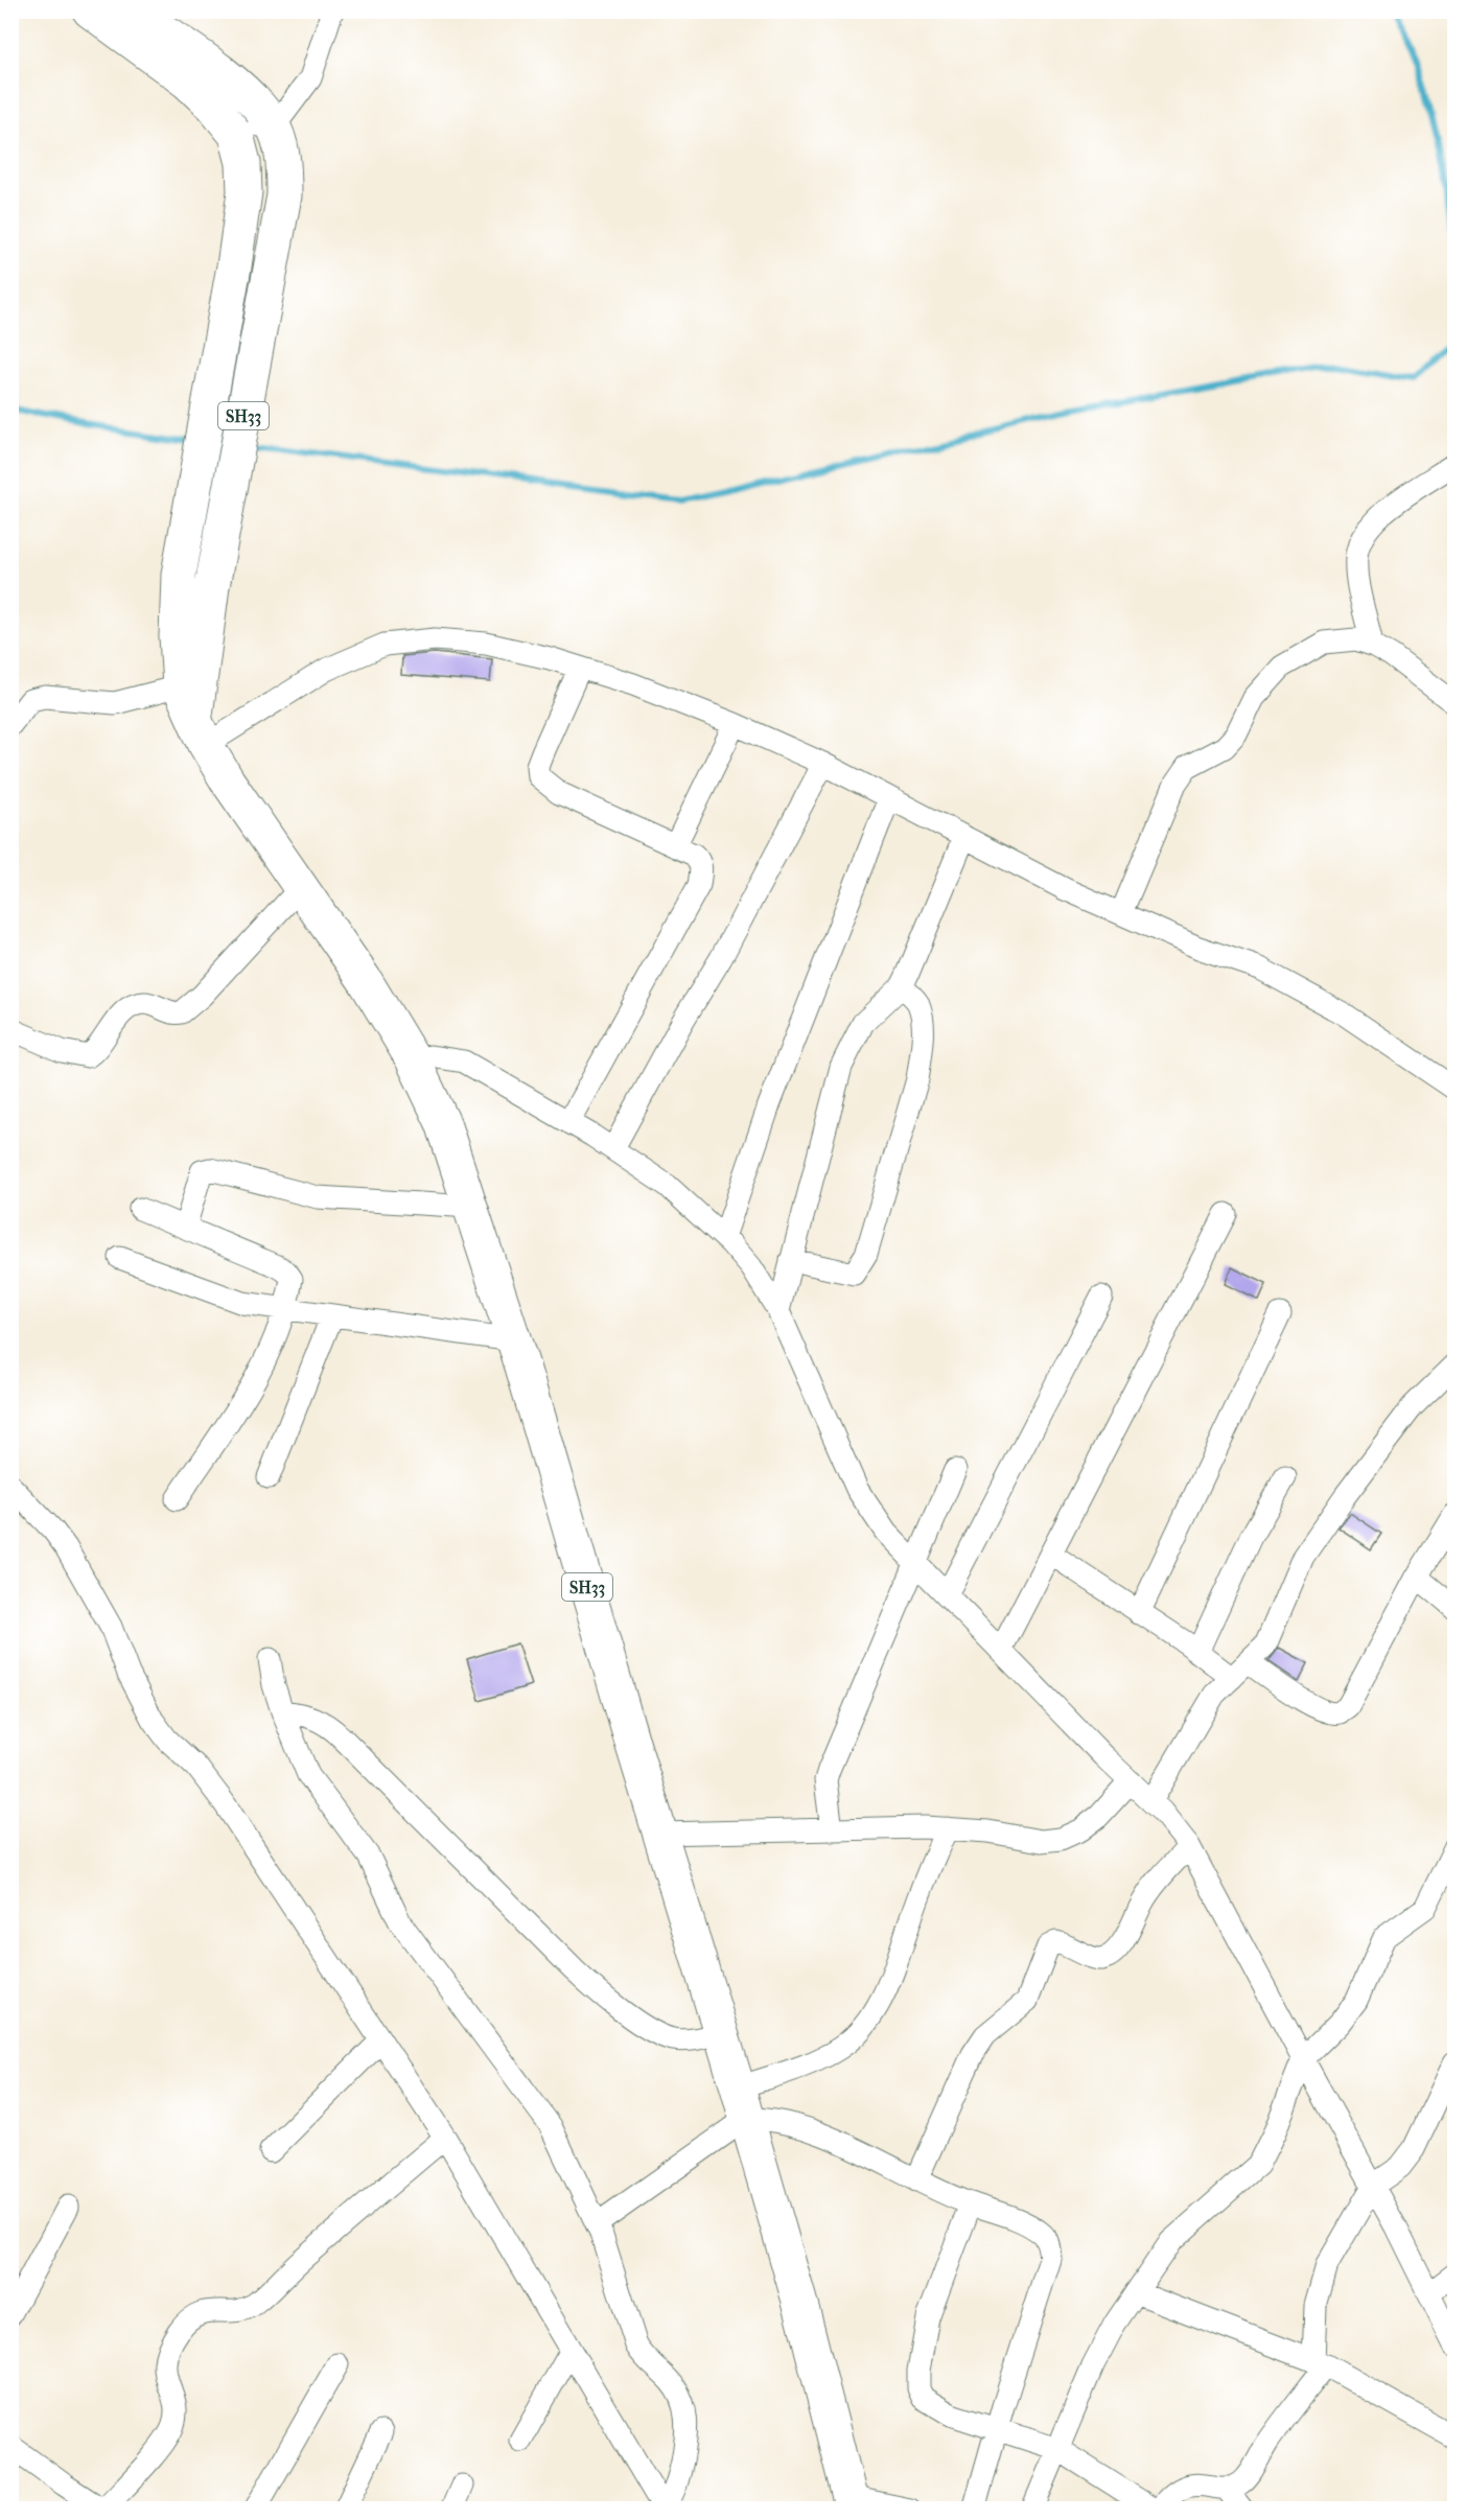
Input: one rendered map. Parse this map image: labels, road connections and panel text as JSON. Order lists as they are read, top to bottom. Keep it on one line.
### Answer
{"streets":{"main road":["SH33"]}}
